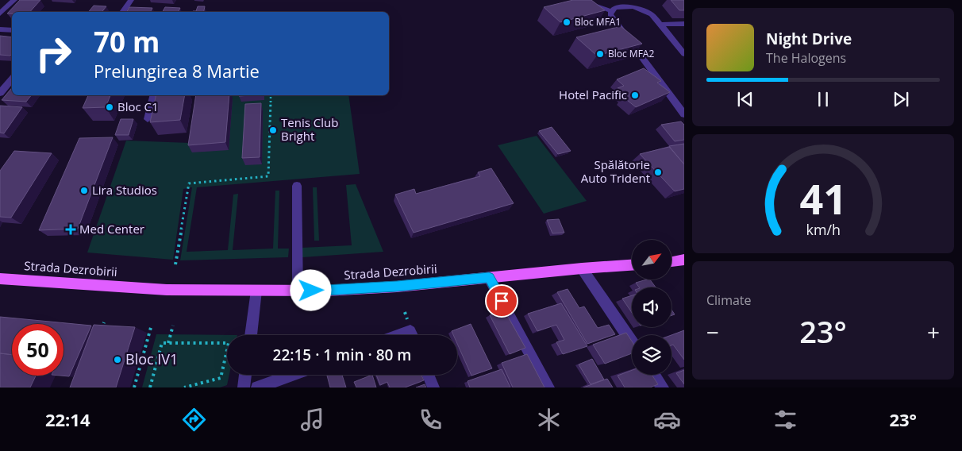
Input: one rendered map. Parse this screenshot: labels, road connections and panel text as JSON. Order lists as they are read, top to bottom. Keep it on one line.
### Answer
{"streets":{"main road":["Strada Dezrobirii"]},"places":{"other":["Bloc MFA1","Bloc MFA2","Hotel Pacific","Bloc C1","Tenis Club Bright","Spălătorie Auto Trident","Lira Studios","Bloc IV1"],"health":["Med Center"]},"north":"top right","page":{"turn":["70 m","Prelungirea 8 Martie"],"song":["Night Drive","The Halogens"],"tile":"Climate","heat":["−","23°","+"],"limit":"50","trip":"22:15 · 1 min · 80 m","tabs":["22:14","23°"],"gauge":["41","km/h"]}}
